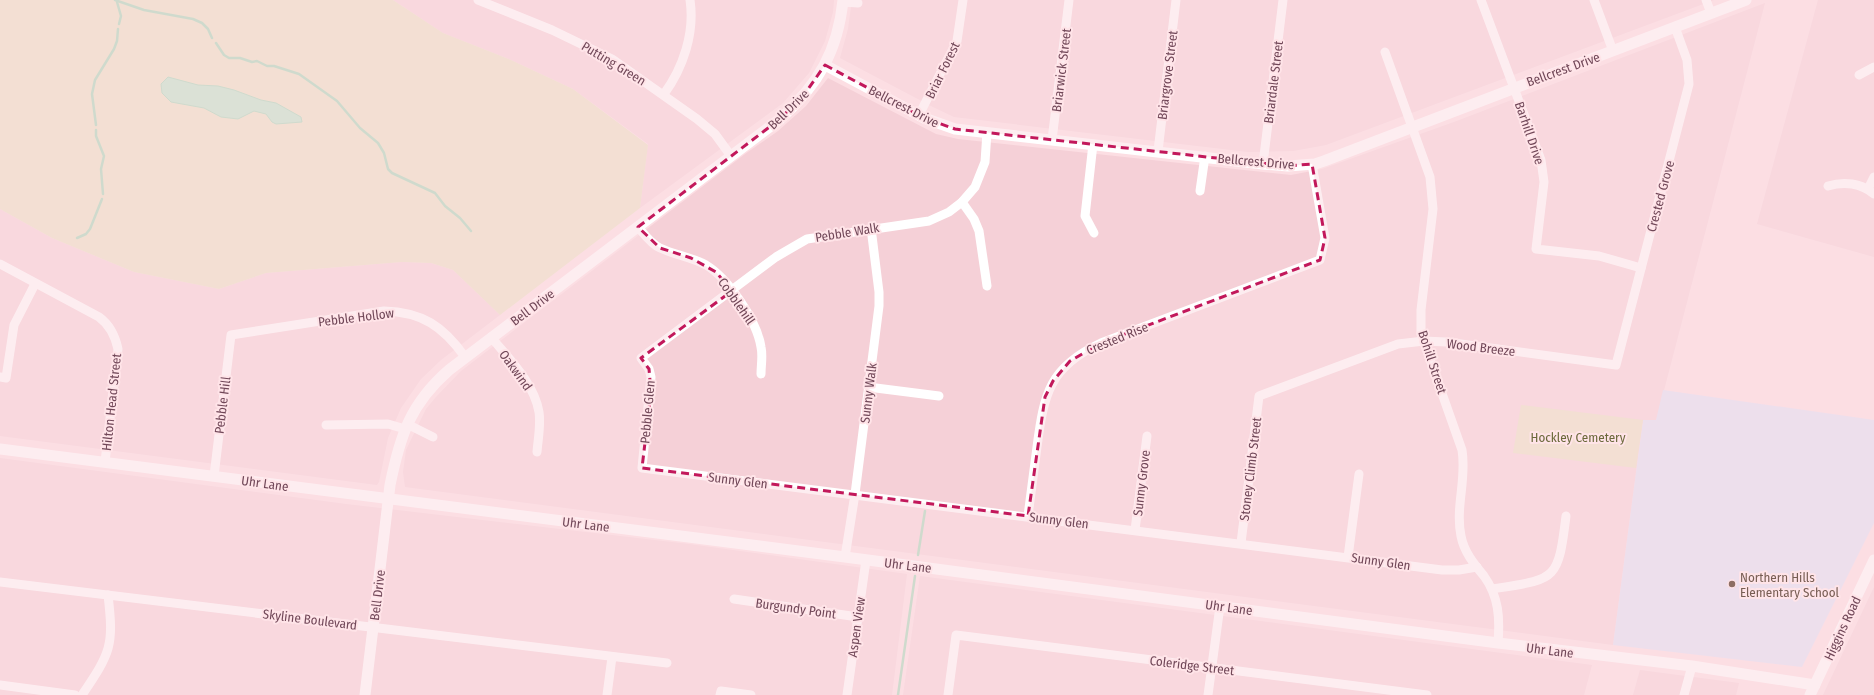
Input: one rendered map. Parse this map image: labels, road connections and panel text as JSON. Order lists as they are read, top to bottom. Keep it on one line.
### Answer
{"streets":{"street":["Putting Green","Bellcrest Drive","Briar Forest","Briarwick Street","Briargrove Street","Briardale Street","Bell Drive","Barhill Drive","Crested Grove","Pebble Walk","Cobblehill","Pebble Hollow","Crested Rise","Wood Breeze","Bohill Street","Oakwind","Sunny Walk","Hilton Head Street","Pebble Hill","Pebble Glen","Stoney Climb Street","Sunny Glen","Uhr Lane","Sunny Grove","Burgundy Point","Skyline Boulevard","Aspen View","Higgins Road","Coleridge Street"]},"crossings":[["Putting Green","Bell Drive"],["Bellcrest Drive","Briar Forest"],["Bellcrest Drive","Briarwick Street"],["Bellcrest Drive","Briargrove Street"],["Bellcrest Drive","Briardale Street"],["Bellcrest Drive","Bell Drive"],["Bellcrest Drive","Barhill Drive"],["Bellcrest Drive","Crested Grove"],["Bellcrest Drive","Pebble Walk"],["Bellcrest Drive","Crested Rise"],["Bellcrest Drive","Bohill Street"],["Bell Drive","Cobblehill"],["Bell Drive","Pebble Hollow"],["Bell Drive","Oakwind"],["Bell Drive","Uhr Lane"],["Bell Drive","Skyline Boulevard"],["Barhill Drive","Crested Grove"],["Crested Grove","Wood Breeze"],["Pebble Walk","Cobblehill"],["Pebble Walk","Sunny Walk"],["Pebble Walk","Pebble Glen"],["Pebble Hollow","Pebble Hill"],["Crested Rise","Sunny Glen"],["Wood Breeze","Bohill Street"],["Wood Breeze","Stoney Climb Street"],["Bohill Street","Sunny Glen"],["Bohill Street","Uhr Lane"],["Sunny Walk","Sunny Glen"],["Sunny Walk","Uhr Lane"],["Hilton Head Street","Uhr Lane"],["Pebble Hill","Uhr Lane"],["Pebble Glen","Sunny Glen"],["Stoney Climb Street","Sunny Glen"],["Sunny Glen","Sunny Grove"],["Uhr Lane","Aspen View"],["Uhr Lane","Higgins Road"],["Burgundy Point","Aspen View"]],"parks":["Hockley Cemetery"],"places":["Northern Hills Elementary School"]}
